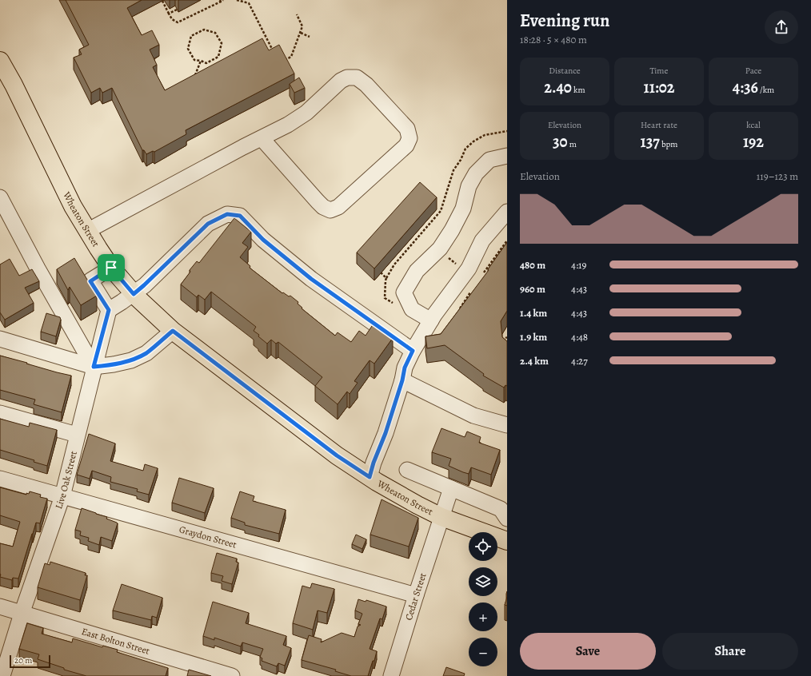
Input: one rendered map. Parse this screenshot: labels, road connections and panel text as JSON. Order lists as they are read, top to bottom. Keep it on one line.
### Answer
{"streets":{"main road":["Wheaton Street"],"street":["Live Oak Street","Graydon Street","Cedar Street","East Bolton Street"]},"crossings":[["Wheaton Street","Cedar Street"],["Live Oak Street","Graydon Street"],["Live Oak Street","East Bolton Street"],["Graydon Street","Cedar Street"]],"scale_bar":"20 m","page":{"heading":["Evening run","18:28 · 5 × 480 m"],"stats":[["Distance","2.40 km"],["Time","11:02"],["Pace","4:36 /km"],["Elevation","30 m"],["Heart rate","137 bpm"],["kcal","192"]],"chart":["Elevation","119–123 m"],"list":[{"name":"480 m","note":"4:19"},{"name":"960 m","note":"4:43"},{"name":"1.4 km","note":"4:43"},{"name":"1.9 km","note":"4:48"},{"name":"2.4 km","note":"4:27"}],"map_buttons":["+","−"],"buttons":["Save","Share"],"scale":"20 m"}}
